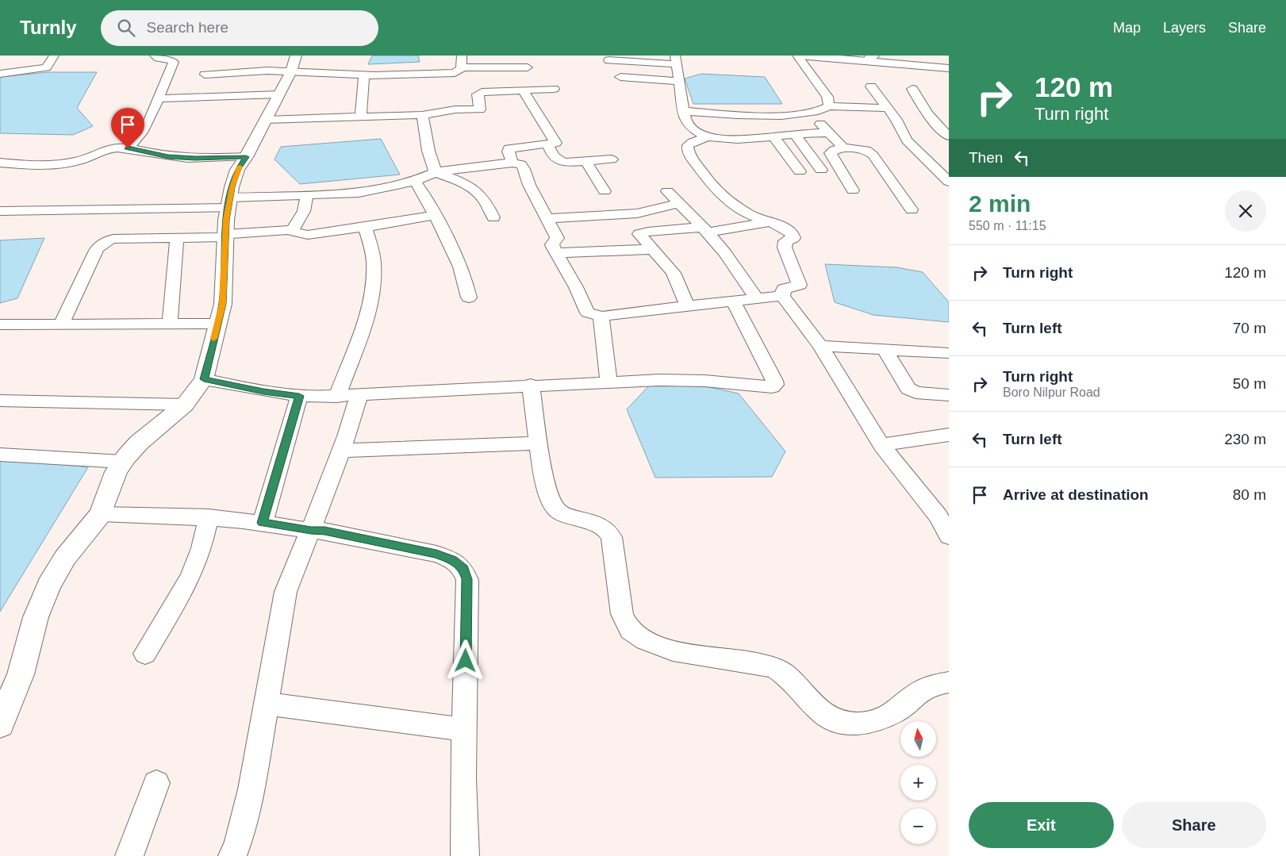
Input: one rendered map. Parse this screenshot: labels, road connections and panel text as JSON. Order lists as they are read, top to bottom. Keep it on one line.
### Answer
{"north":"top","page":{"header":"Turnly","search":"Search here","nav":["Map","Layers","Share"],"turn":["120 m","Turn right"],"then":"Then","heading":["2 min","550 m · 11:15"],"list":[{"name":"Turn right","value":"120 m"},{"name":"Turn left","value":"70 m"},{"name":"Turn right","note":"Boro Nilpur Road","value":"50 m"},{"name":"Turn left","value":"230 m"},{"name":"Arrive at destination","value":"80 m"}],"map_buttons":["+","−"],"buttons":["Exit","Share"]}}
